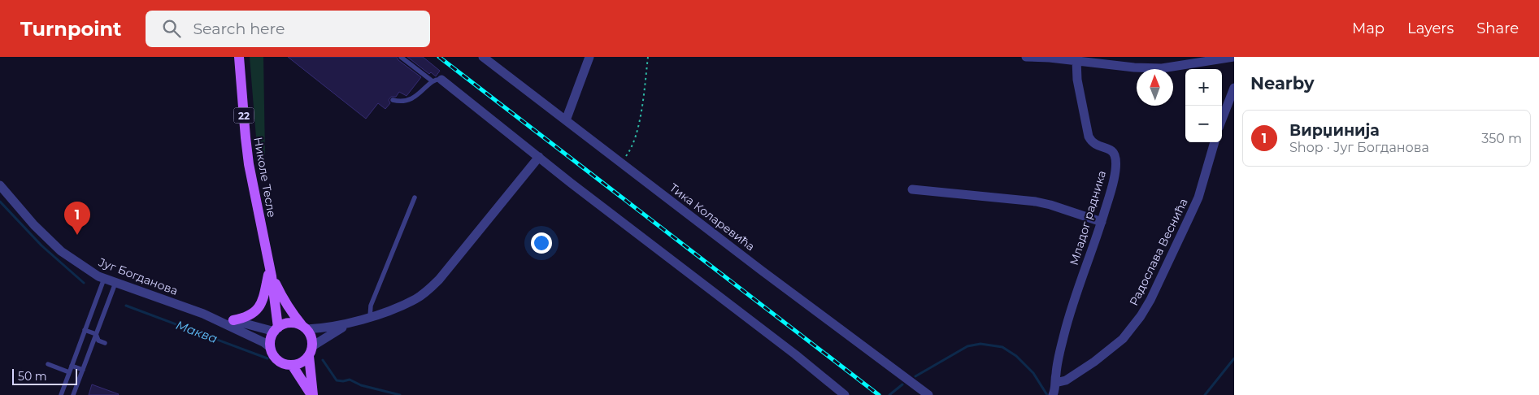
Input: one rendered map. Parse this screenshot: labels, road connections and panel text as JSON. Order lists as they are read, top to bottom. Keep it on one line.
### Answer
{"streets":{"main road":["22","Николе Тесле"],"street":["Тика Коларевића","Младог радника","Радослава Веснића","Југ Богданова"]},"crossings":[["22","Николе Тесле"],["Младог радника","Радослава Веснића"]],"water":["Маква"],"scale_bar":"50 m","north":"top","page":{"header":"Turnpoint","search":"Search here","nav":["Map","Layers","Share"],"heading":"Nearby","map_buttons":["+","−"],"list":[{"mark":"1","name":"Вирџинија","note":"Shop · Југ Богданова","value":"350 m"}],"pins":"1","scale":"50 m"}}
